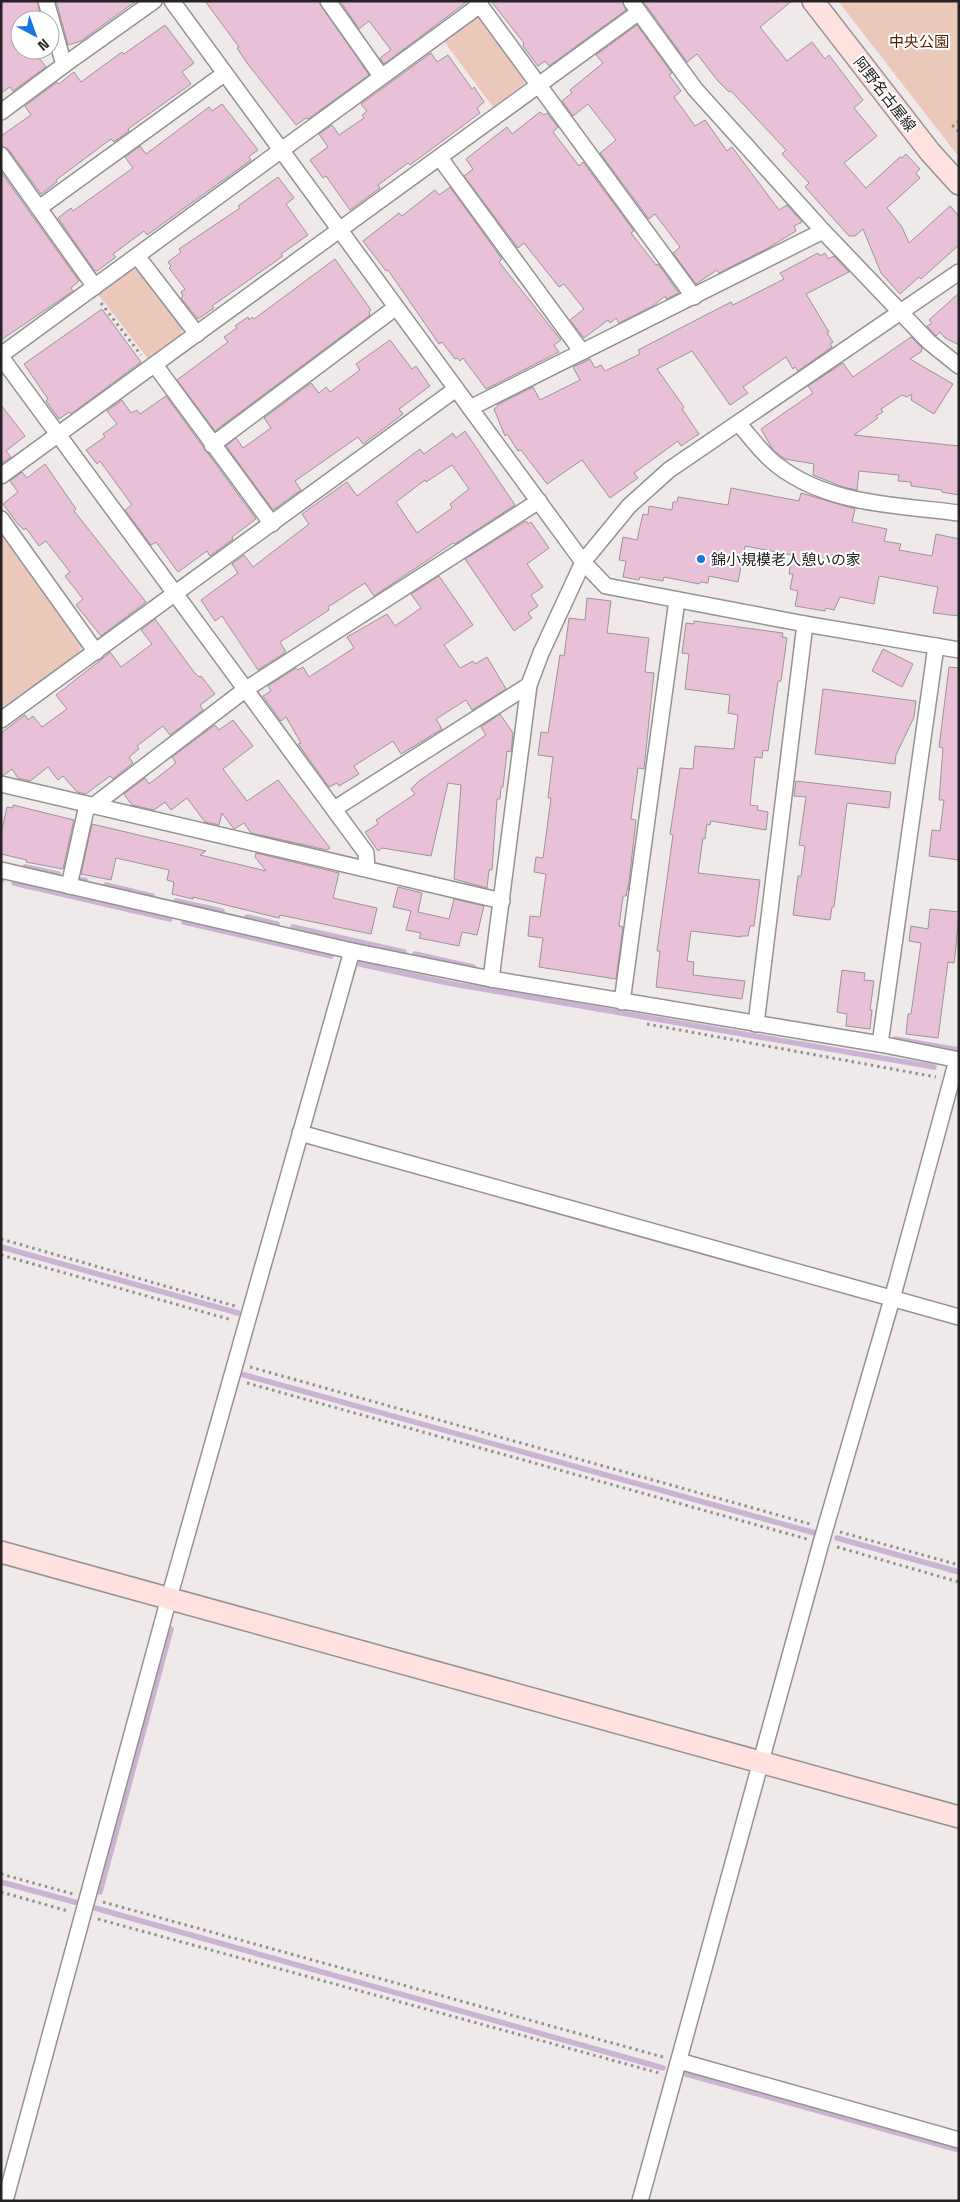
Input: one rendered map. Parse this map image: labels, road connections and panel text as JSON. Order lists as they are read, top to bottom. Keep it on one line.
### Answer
{"streets":{"street":["阿野名古屋線"]},"parks":["中央公園"],"places":["錦小規模老人憩いの家"],"north":"bottom right"}
